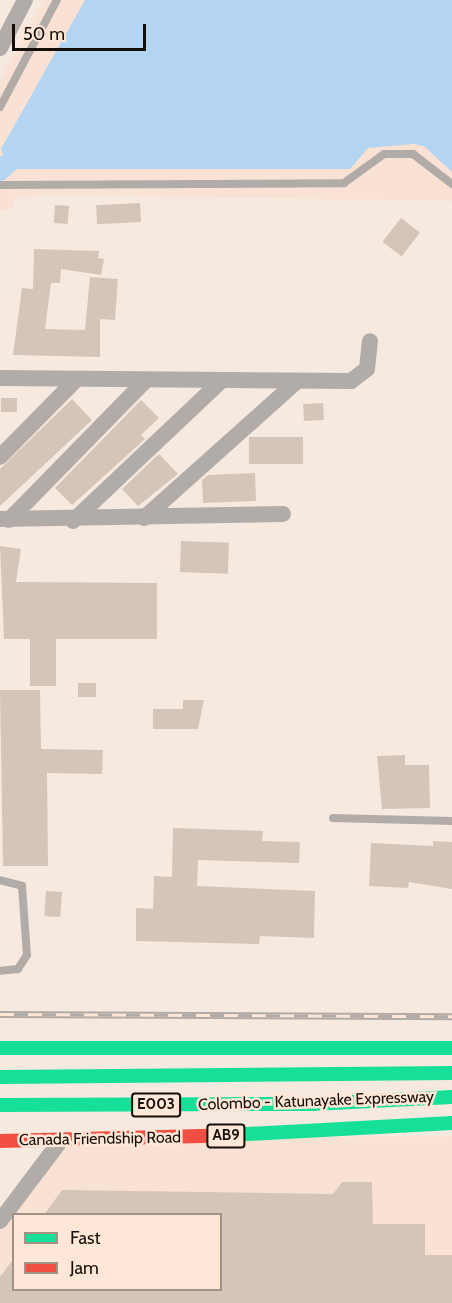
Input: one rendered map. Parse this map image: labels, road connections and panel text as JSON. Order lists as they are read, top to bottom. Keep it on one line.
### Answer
{"streets":{"main road":["Colombo - Katunayake Expressway","E003","AB9","Canada Friendship Road"]},"legend":["Fast","Jam"],"scale_bar":"50 m"}
